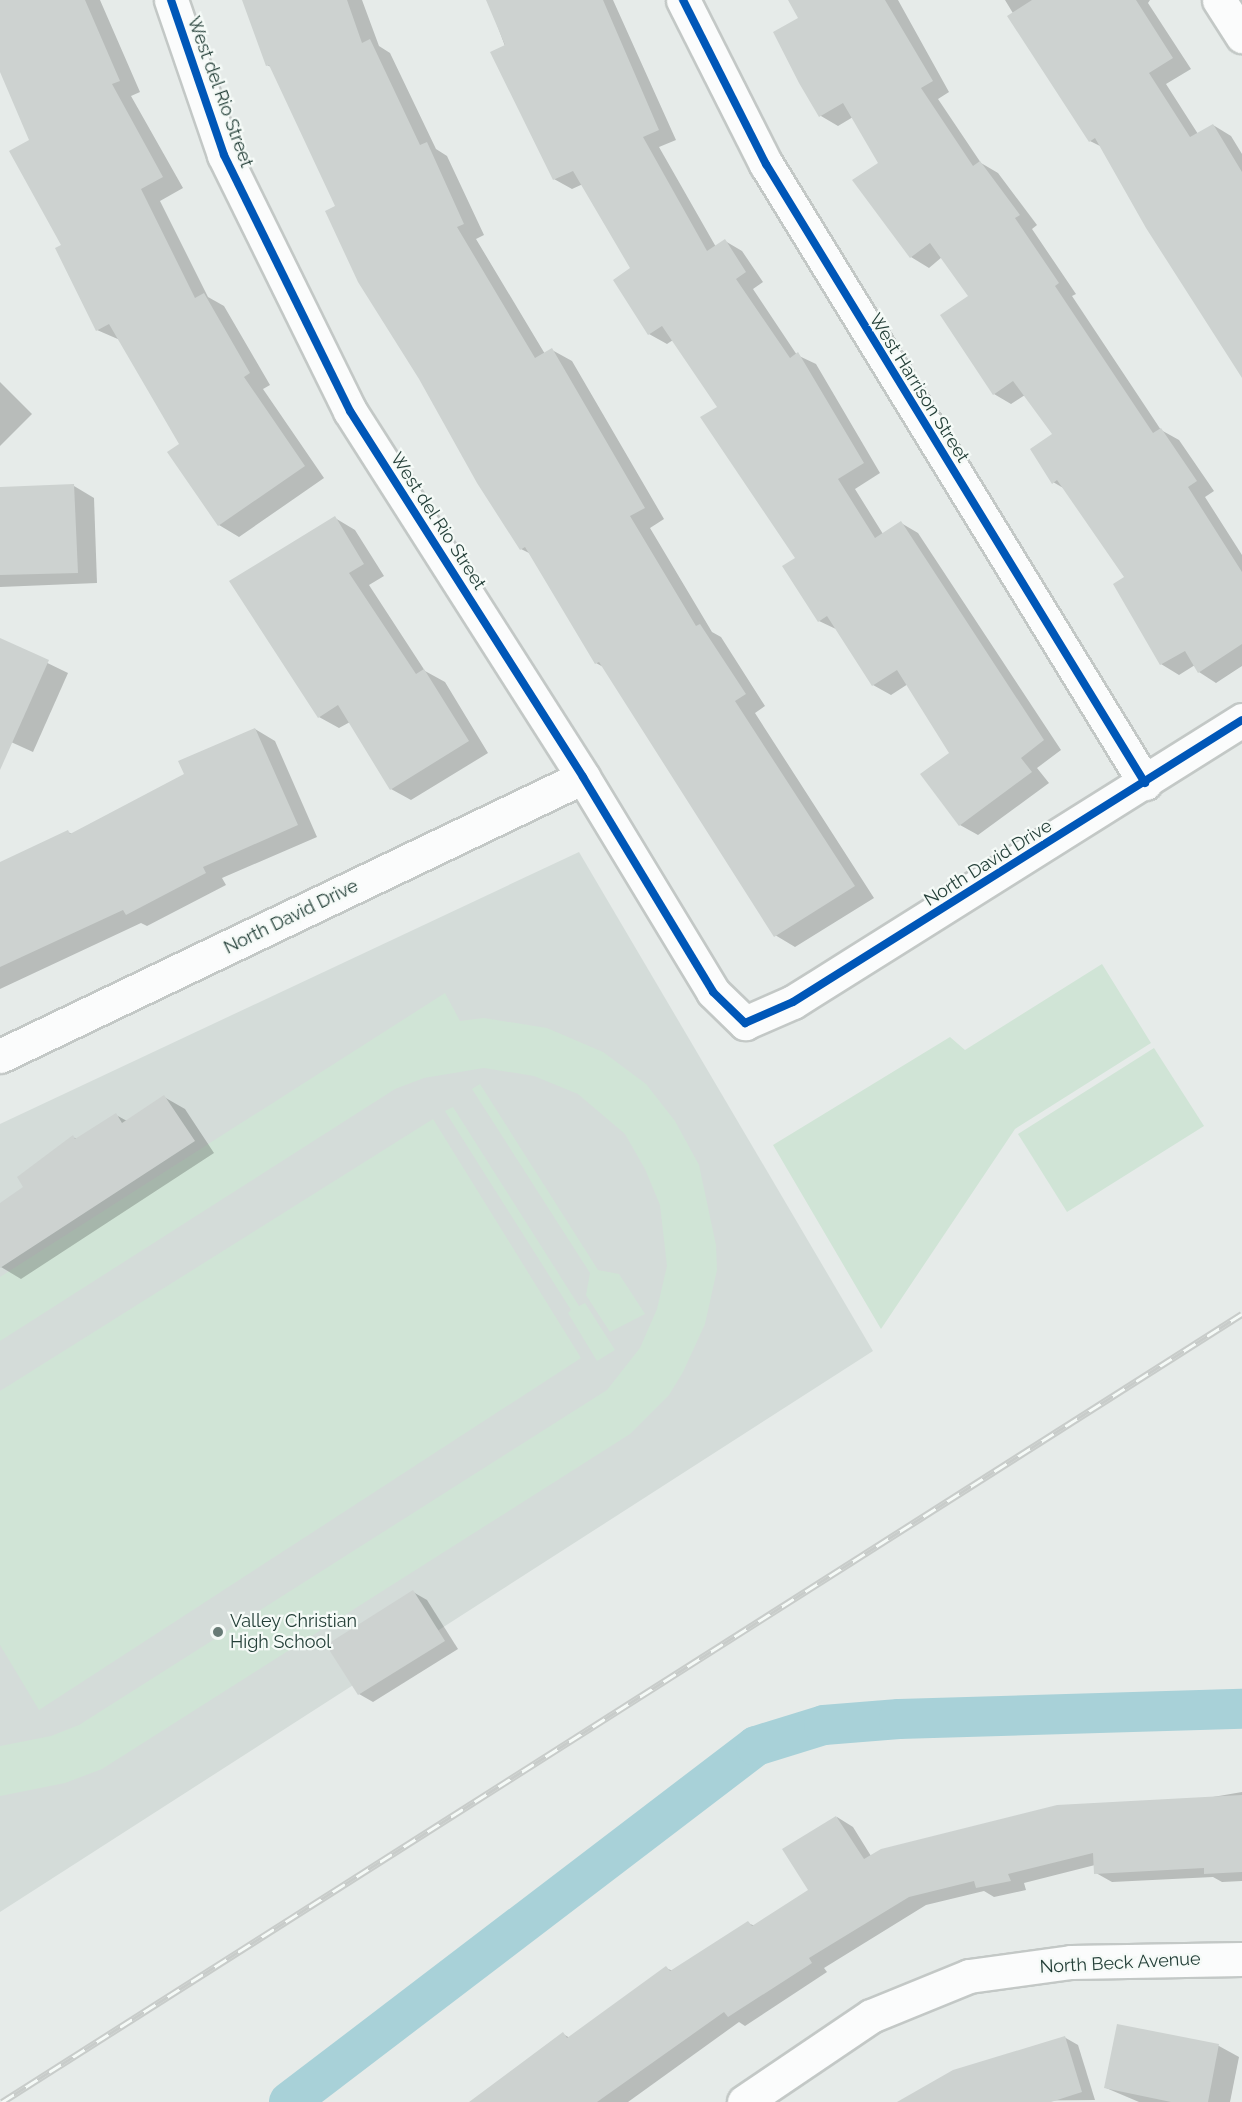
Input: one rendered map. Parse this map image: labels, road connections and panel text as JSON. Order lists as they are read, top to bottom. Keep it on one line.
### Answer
{"streets":{"street":["West del Rio Street","West Harrison Street","North David Drive","North Beck Avenue"]},"crossings":[["West del Rio Street","North David Drive"],["West Harrison Street","North David Drive"]],"places":["Valley Christian High School"]}
